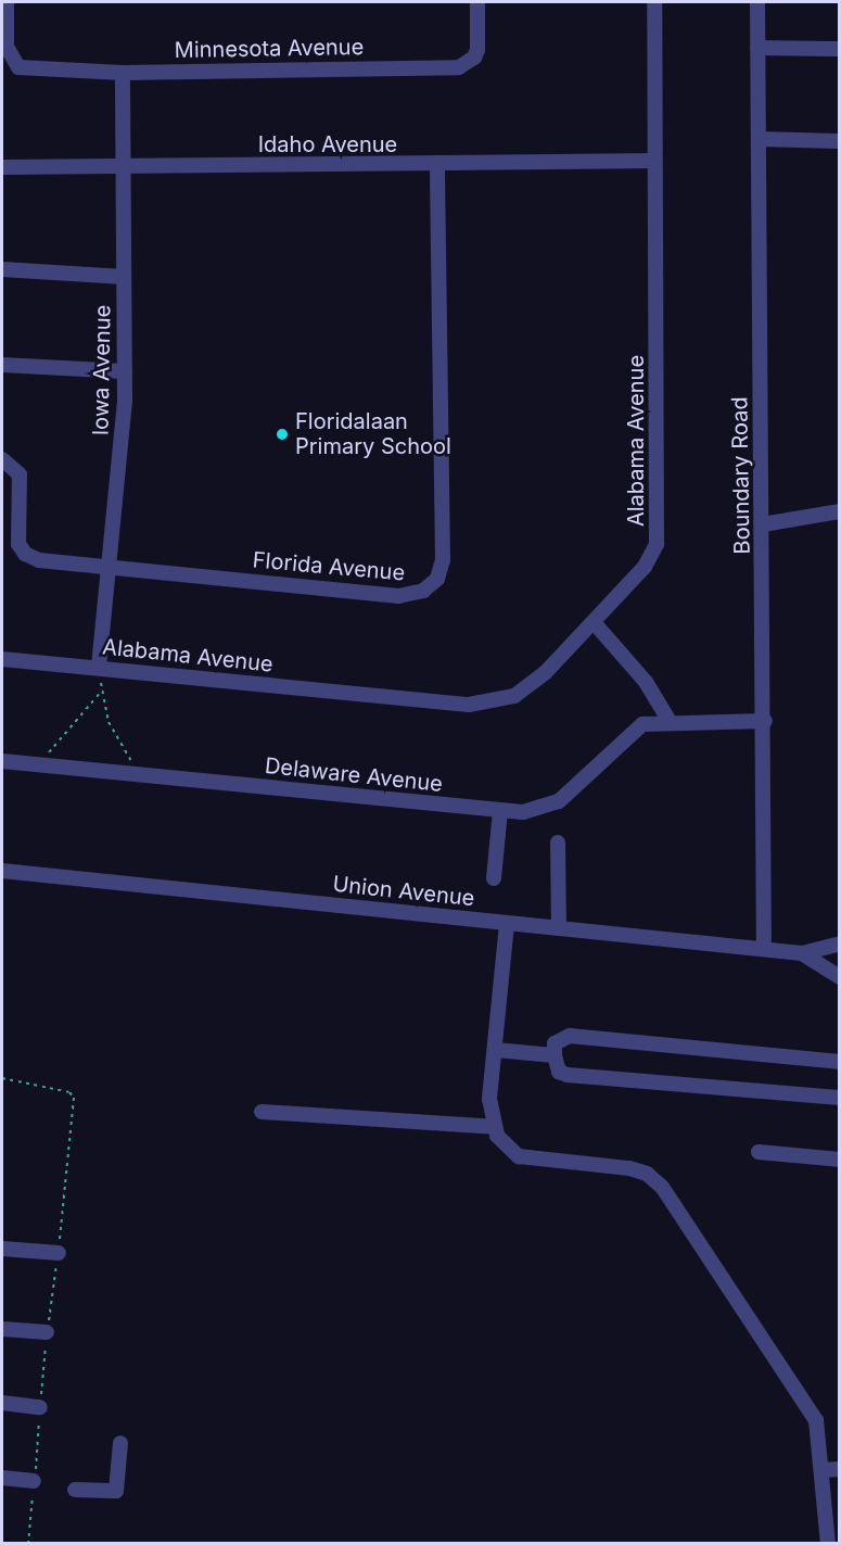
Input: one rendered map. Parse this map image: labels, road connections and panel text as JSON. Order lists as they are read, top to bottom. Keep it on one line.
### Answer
{"streets":{"street":["Minnesota Avenue","Idaho Avenue","Iowa Avenue","Alabama Avenue","Boundary Road","Florida Avenue","Delaware Avenue","Union Avenue"]},"crossings":[["Minnesota Avenue","Iowa Avenue"],["Idaho Avenue","Iowa Avenue"],["Idaho Avenue","Alabama Avenue"],["Idaho Avenue","Florida Avenue"],["Iowa Avenue","Alabama Avenue"],["Iowa Avenue","Florida Avenue"],["Boundary Road","Delaware Avenue"],["Boundary Road","Union Avenue"]],"places":["Floridalaan Primary School"]}
